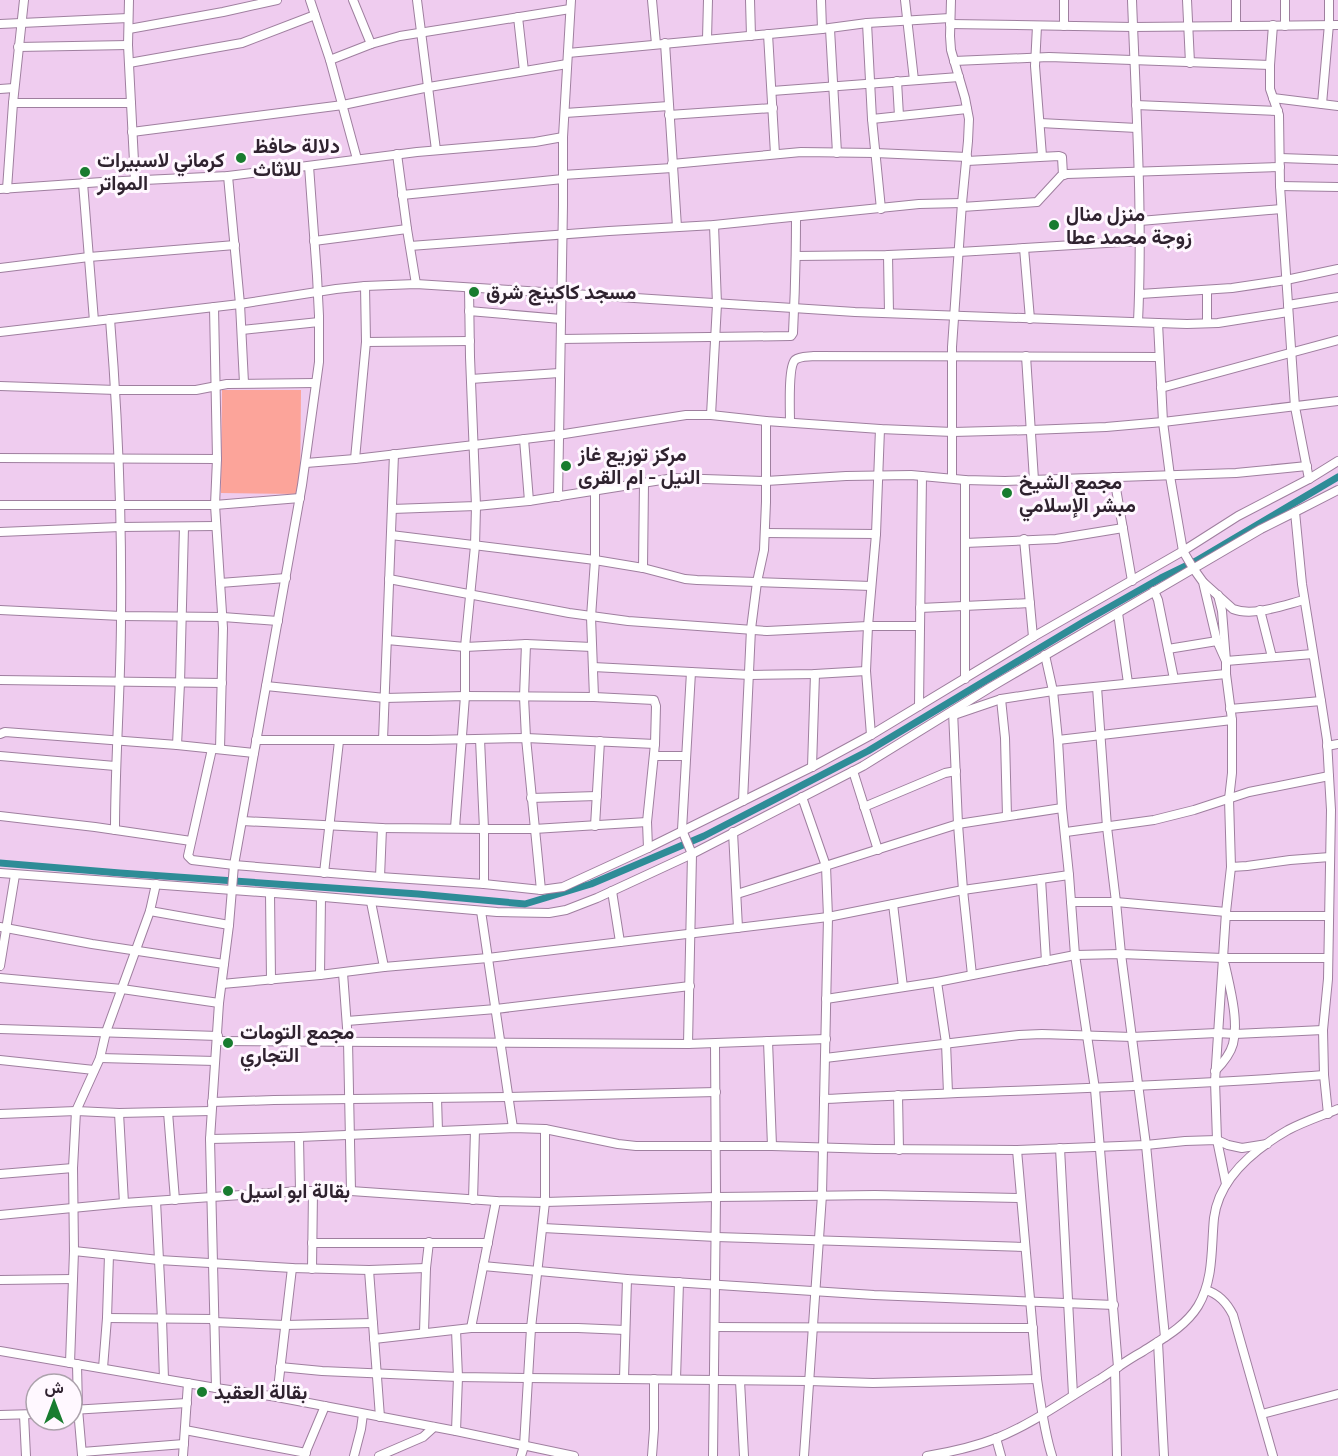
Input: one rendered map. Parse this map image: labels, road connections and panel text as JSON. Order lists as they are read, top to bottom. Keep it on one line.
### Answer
{"places":["دلالة حافظ للاثاث","كرماني لاسبيرات المواتر","منزل منال زوجة محمد عطا","مسجد كاكينج شرق","مركز توزيع غاز النيل - ام القرى","مجمع الشيخ مبشر الإسلامي","مجمع التومات التجاري","بقالة ابو اسيل","بقالة العقيد"],"north":"top"}
